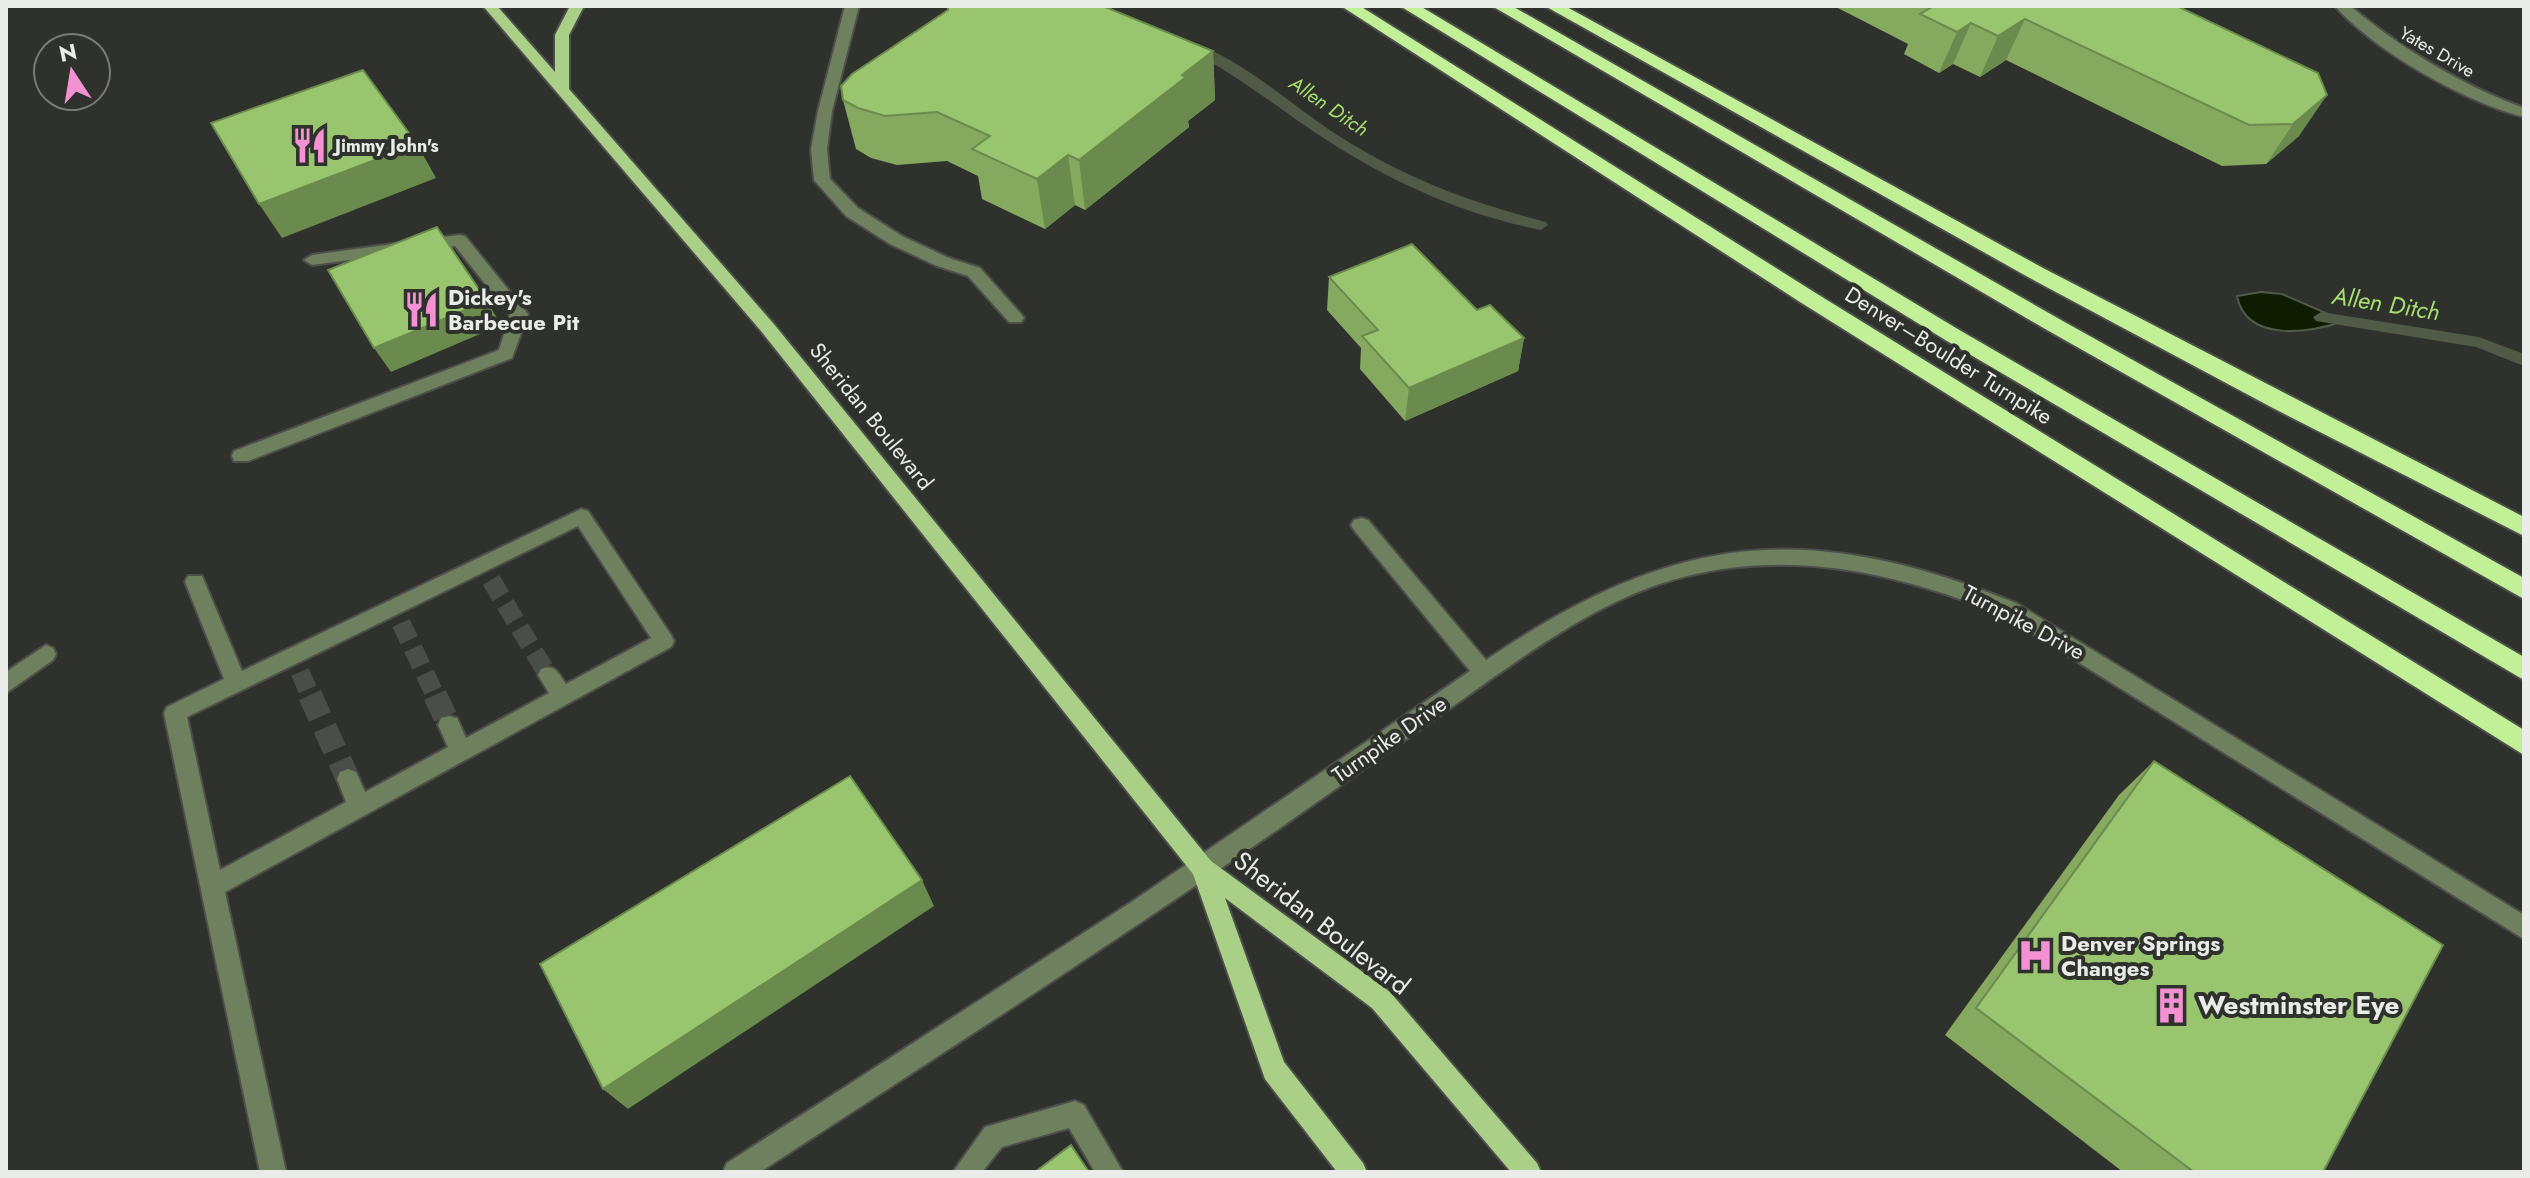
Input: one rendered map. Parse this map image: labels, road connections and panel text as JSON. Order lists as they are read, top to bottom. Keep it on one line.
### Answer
{"streets":{"highway":["Denver–Boulder Turnpike"],"main road":["Sheridan Boulevard"],"street":["Yates Drive","Turnpike Drive"]},"crossings":[["Sheridan Boulevard","Turnpike Drive"]],"water":["Allen Ditch"],"places":{"restaurant":["Jimmy John's","Dickey's Barbecue Pit"],"hospital":["Denver Springs Changes"],"building":["Westminster Eye"]},"north":"top"}
